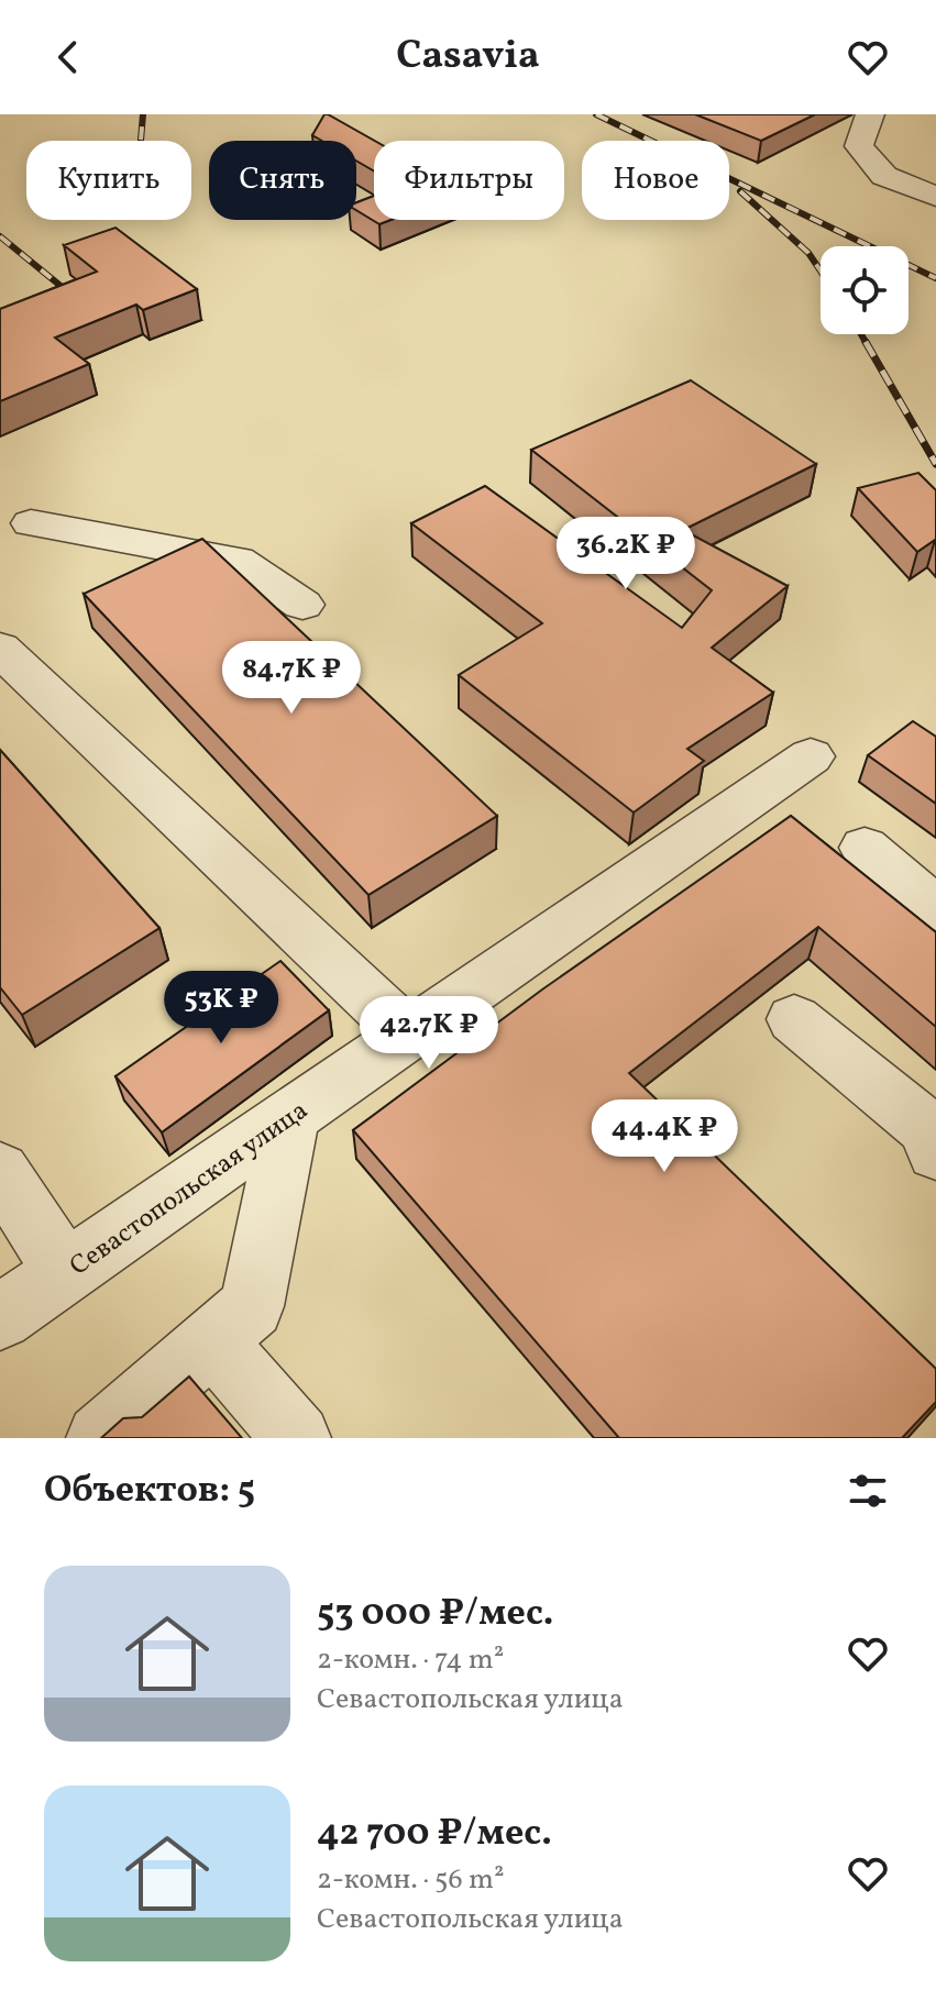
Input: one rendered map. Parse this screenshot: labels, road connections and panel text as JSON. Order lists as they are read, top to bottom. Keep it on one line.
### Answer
{"streets":{"street":["Севастопольская улица"]},"page":{"header":"Casavia","chip":["Купить","Снять","Фильтры","Новое"],"price":["36.2K ₽","84.7K ₽","53K ₽","42.7K ₽","44.4K ₽"],"heading":"Объектов: 5","list":[{"name":"53 000 ₽/мес.","note":"2-комн. · 74 m² · Севастопольская улица"},{"name":"42 700 ₽/мес.","note":"2-комн. · 56 m² · Севастопольская улица"}]}}
